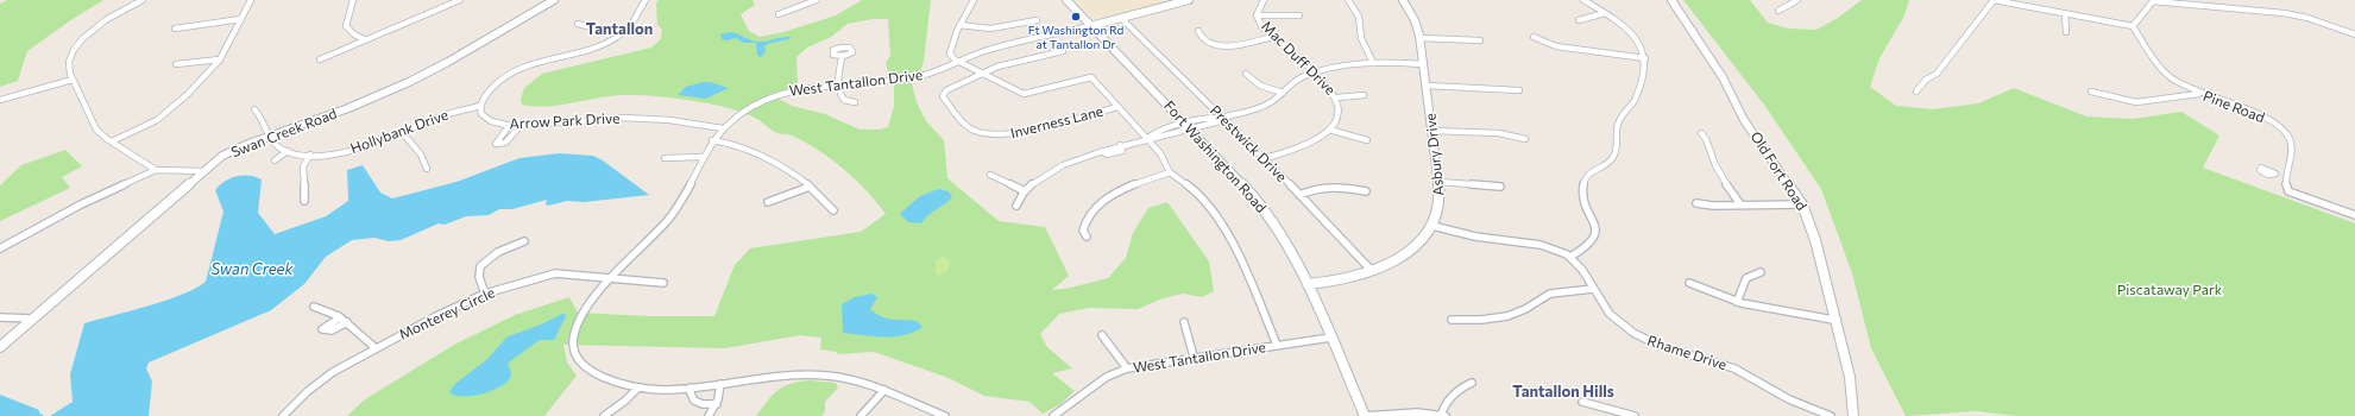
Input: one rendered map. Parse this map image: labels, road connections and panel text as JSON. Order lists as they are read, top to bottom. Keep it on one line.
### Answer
{"streets":{"main road":["Swan Creek Road","Asbury Drive","Fort Washington Road","Old Fort Road"],"street":["Mac Duff Drive","West Tantallon Drive","Pine Road","Arrow Park Drive","Inverness Lane","Hollybank Drive","Prestwick Drive","Monterey Circle","Rhame Drive"]},"crossings":[["Mac Duff Drive","Prestwick Drive"],["West Tantallon Drive","Arrow Park Drive"],["West Tantallon Drive","Fort Washington Road"],["West Tantallon Drive","Monterey Circle"],["Arrow Park Drive","Hollybank Drive"],["Prestwick Drive","Asbury Drive"],["Asbury Drive","Fort Washington Road"],["Asbury Drive","Rhame Drive"]],"districts":["Tantallon","Tantallon Hills"],"water":["Swan Creek"],"parks":["Piscataway Park"],"places":["Ft Washington Rd at Tantallon Dr"]}
